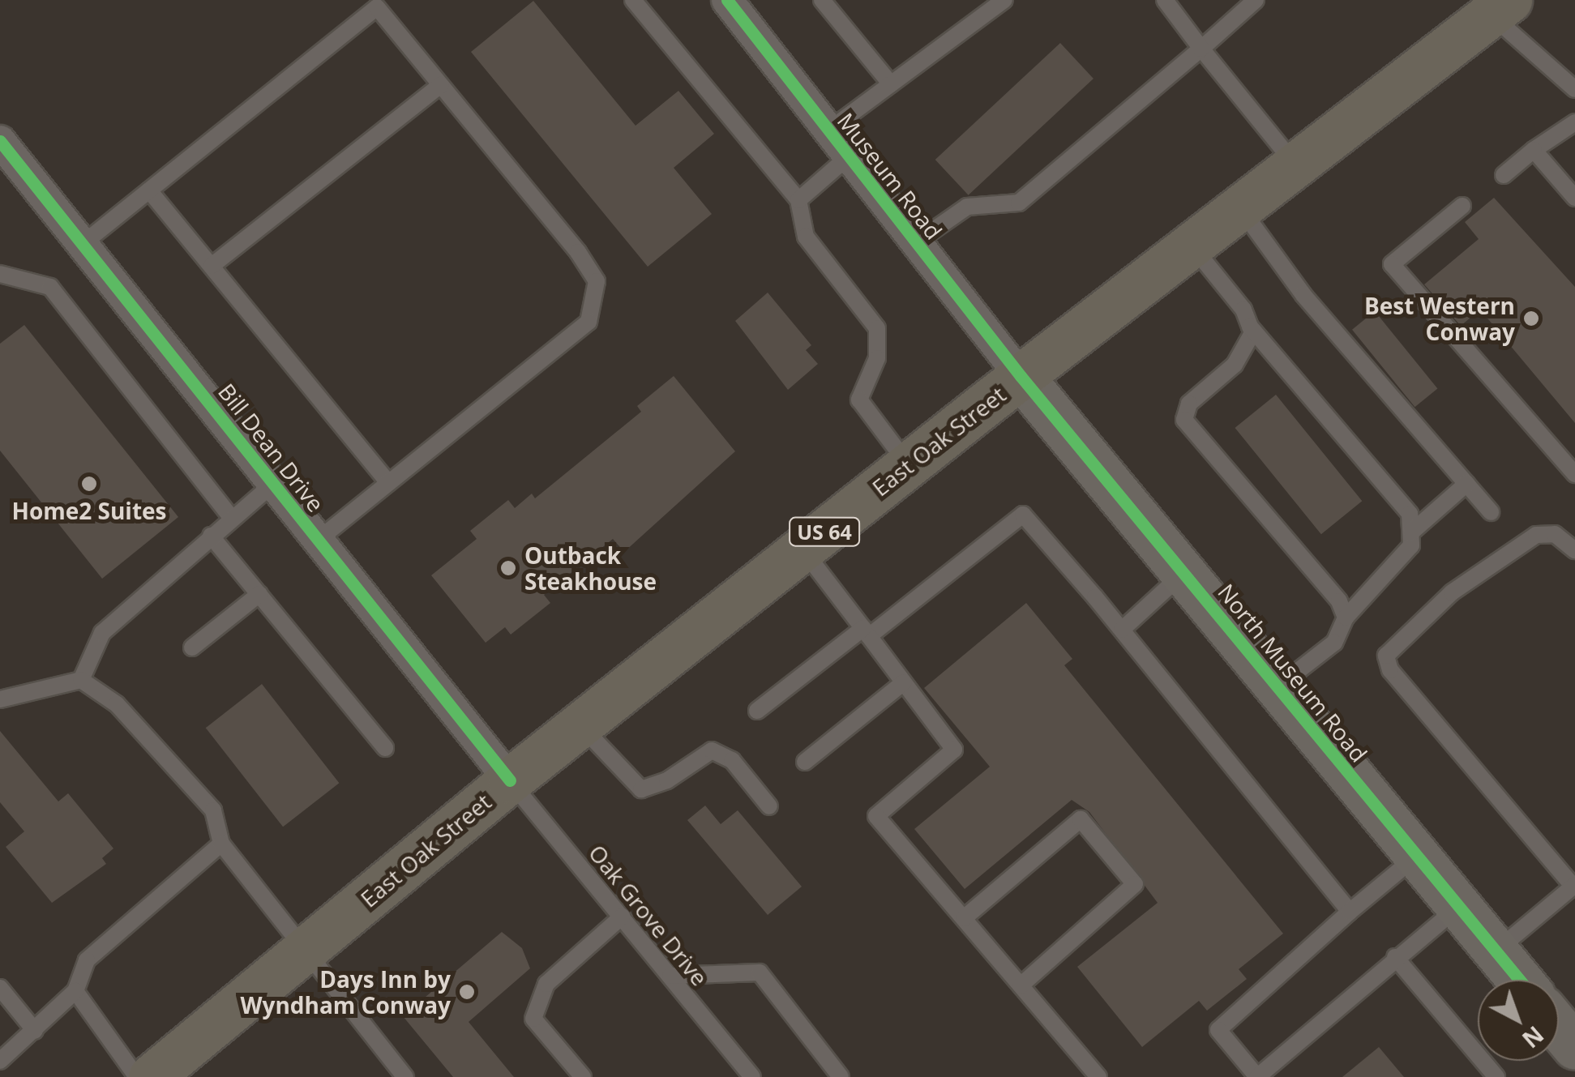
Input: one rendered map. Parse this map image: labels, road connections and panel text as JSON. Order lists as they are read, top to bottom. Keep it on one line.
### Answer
{"streets":{"highway":["East Oak Street","US 64"],"street":["Museum Road","Bill Dean Drive","North Museum Road"],"lane":["Oak Grove Drive"]},"crossings":[["Museum Road","East Oak Street"],["Museum Road","North Museum Road"],["East Oak Street","Bill Dean Drive"],["East Oak Street","North Museum Road"],["East Oak Street","Oak Grove Drive"],["Bill Dean Drive","Oak Grove Drive"]],"places":["Best Western Conway","Home2 Suites","Outback Steakhouse","Days Inn by Wyndham Conway"],"north":"bottom right"}
